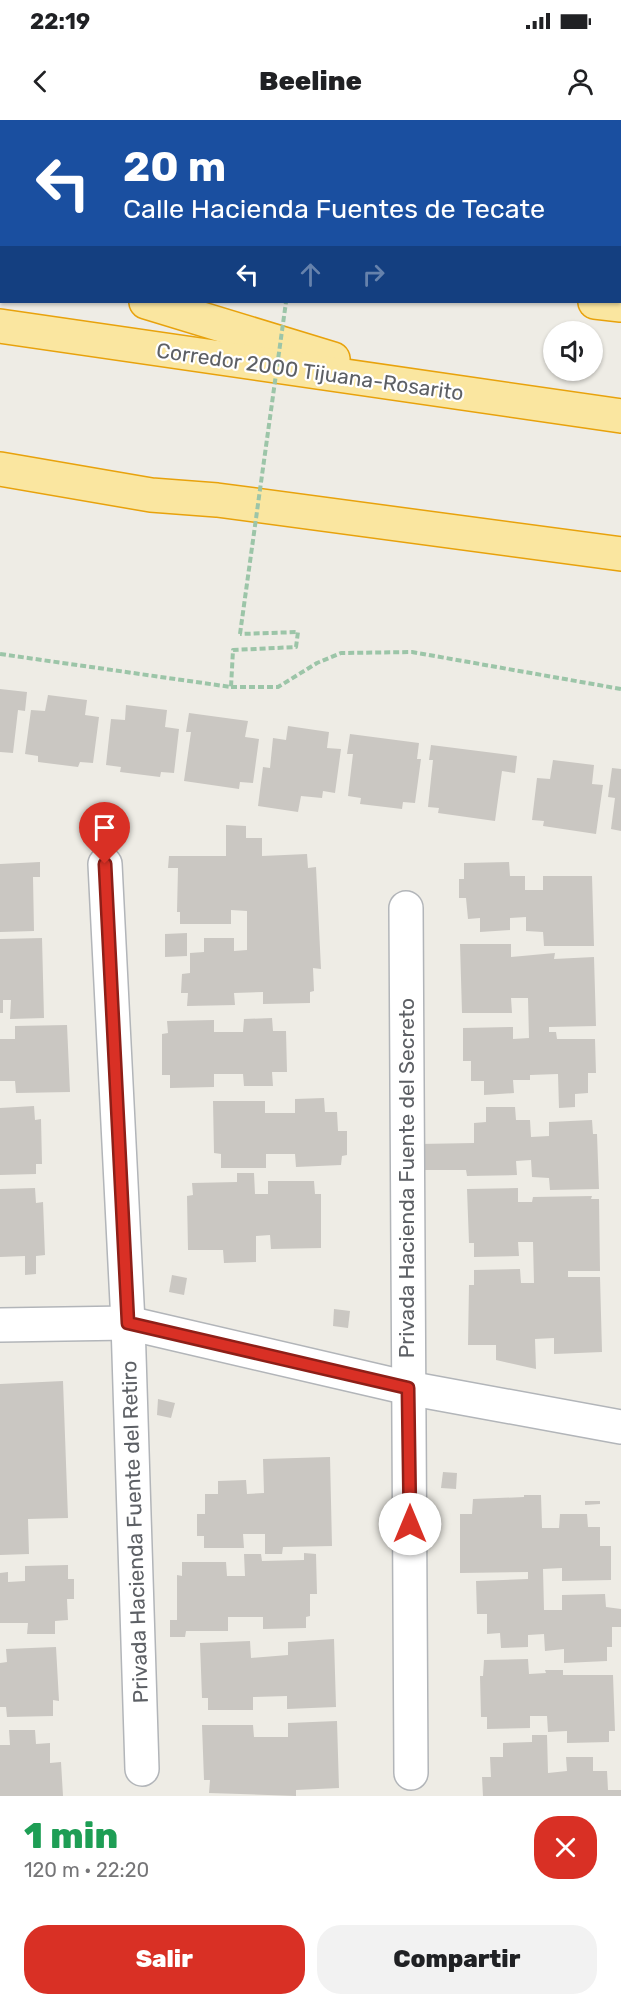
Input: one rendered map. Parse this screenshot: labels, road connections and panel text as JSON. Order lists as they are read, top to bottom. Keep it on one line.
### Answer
{"streets":{"highway":["Corredor 2000 Tijuana-Rosarito"],"street":["Privada Hacienda Fuente del Secreto","Privada Hacienda Fuente del Retiro"]},"page":{"status":"22:19","header":"Beeline","turn":["20 m","Calle Hacienda Fuentes de Tecate"],"heading":["1 min","120 m · 22:20"],"buttons":["Salir","Compartir"]}}
